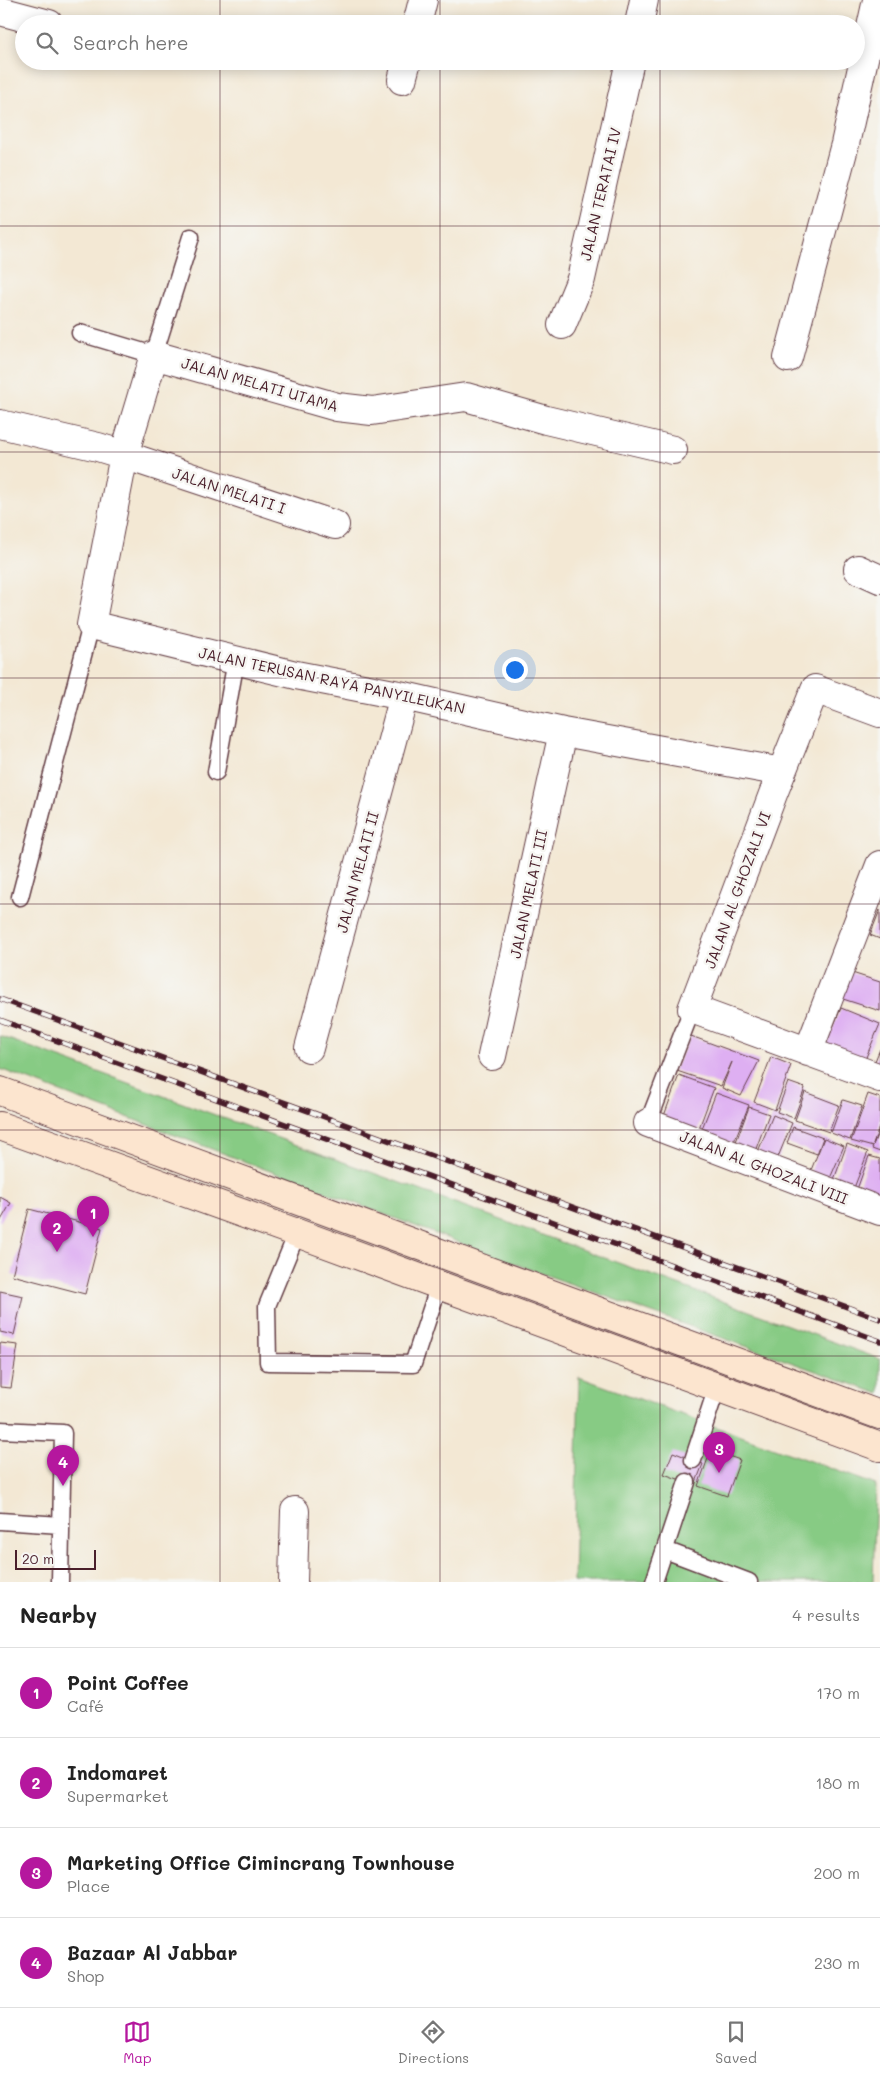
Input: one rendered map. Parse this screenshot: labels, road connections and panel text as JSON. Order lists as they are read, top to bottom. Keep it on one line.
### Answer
{"streets":{"street":["JALAN TERATAI IV","JALAN MELATI UTAMA","JALAN MELATI I","JALAN TERUSAN RAYA PANYILEUKAN","JALAN MELATI II","JALAN AL GHOZALI VI","JALAN MELATI III","JALAN AL GHOZALI VIII"]},"crossings":[["JALAN TERUSAN RAYA PANYILEUKAN","JALAN MELATI II"],["JALAN TERUSAN RAYA PANYILEUKAN","JALAN AL GHOZALI VI"],["JALAN TERUSAN RAYA PANYILEUKAN","JALAN MELATI III"]],"scale_bar":"20 m","page":{"search":"Search here","pins":["1","2","3","4"],"scale":"20 m","heading":["Nearby","4 results"],"list":[{"mark":"1","name":"Point Coffee","note":"Café","value":"170 m"},{"mark":"2","name":"Indomaret","note":"Supermarket","value":"180 m"},{"mark":"3","name":"Marketing Office Cimincrang Townhouse","note":"Place","value":"200 m"},{"mark":"4","name":"Bazaar Al Jabbar","note":"Shop","value":"230 m"}],"nav":["Map","Directions","Saved"]}}
